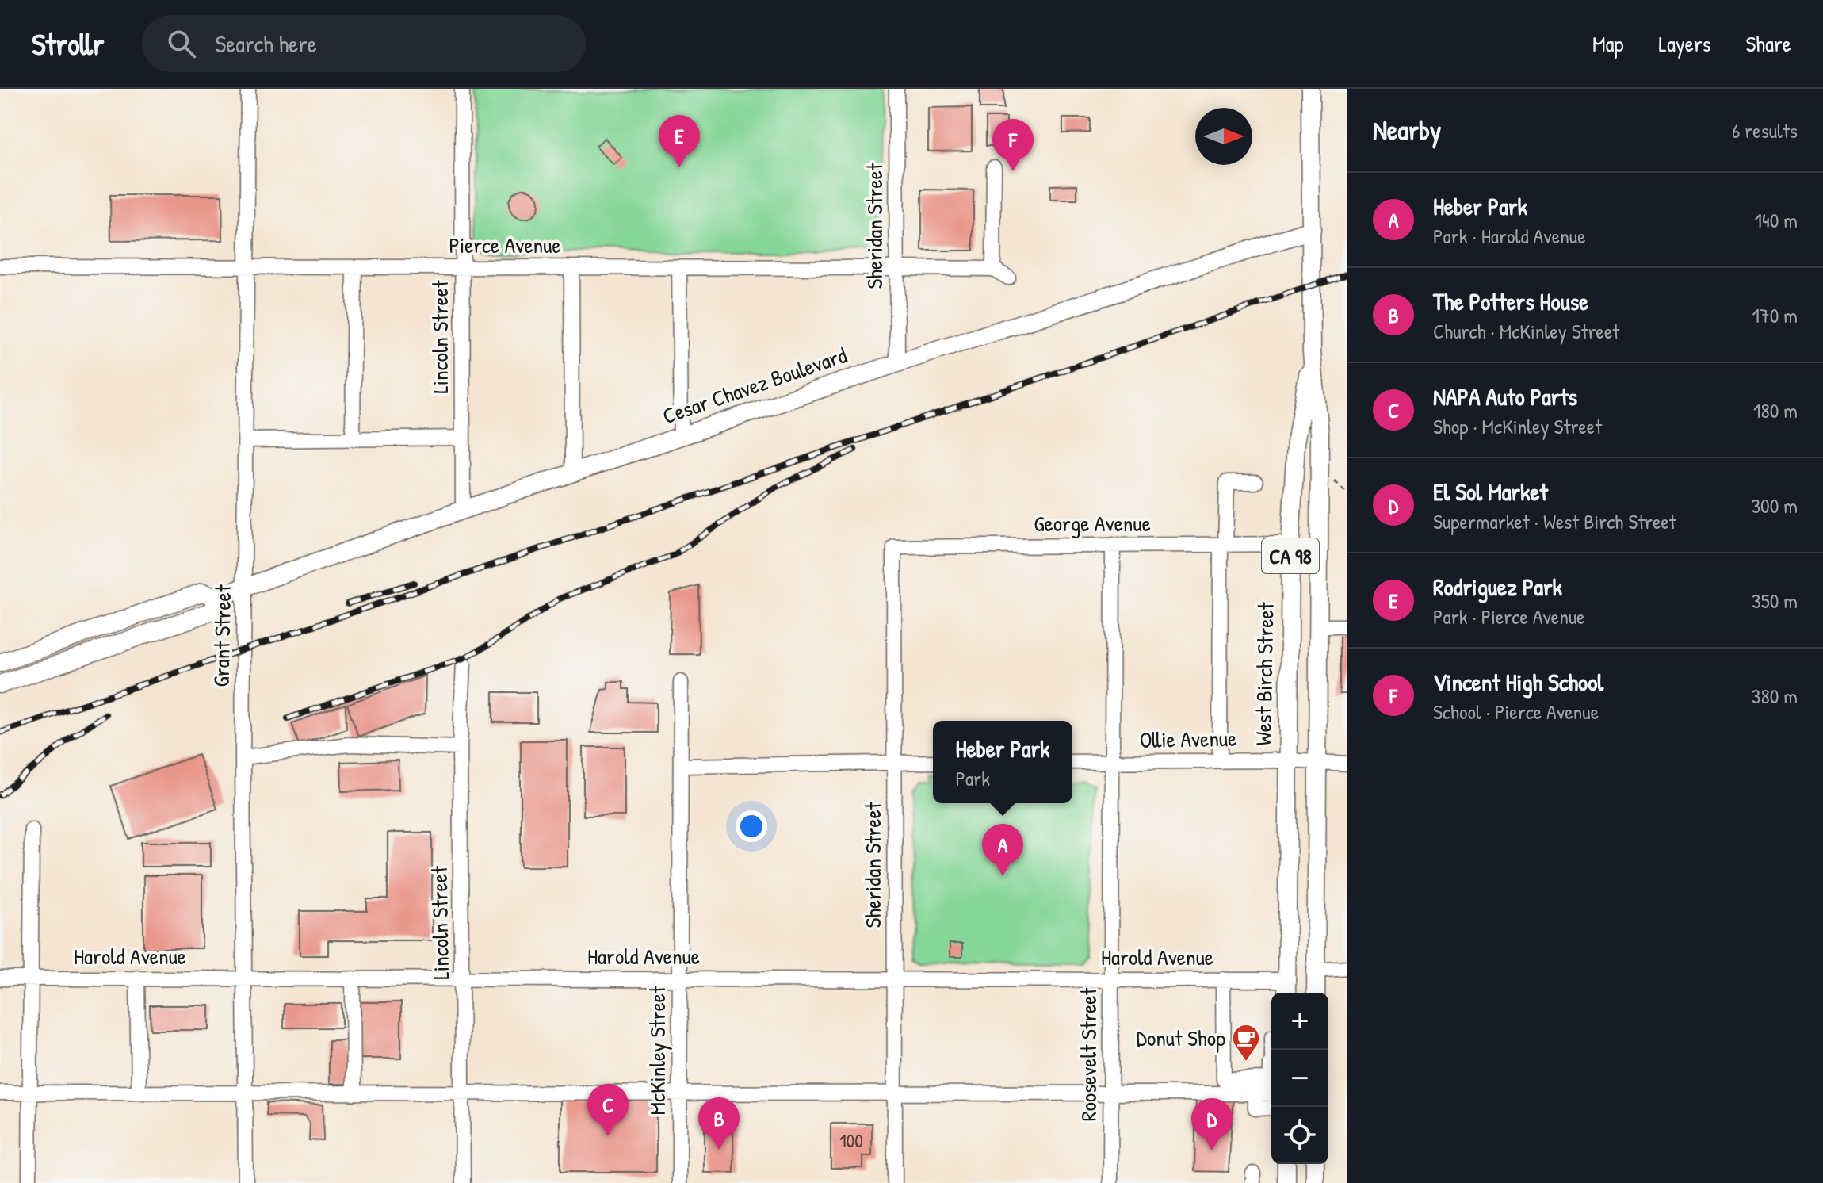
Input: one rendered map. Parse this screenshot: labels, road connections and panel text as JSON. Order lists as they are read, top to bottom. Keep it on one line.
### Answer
{"streets":{"main road":["Cesar Chavez Boulevard","CA 98","West Birch Street"],"street":["Sheridan Street","Pierce Avenue","Lincoln Street","George Avenue","Grant Street","Ollie Avenue","Harold Avenue","McKinley Street","Roosevelt Street"]},"crossings":[["Sheridan Street","Pierce Avenue"],["Sheridan Street","Cesar Chavez Boulevard"],["Sheridan Street","George Avenue"],["Sheridan Street","Harold Avenue"],["Pierce Avenue","Lincoln Street"],["Pierce Avenue","Grant Street"],["Lincoln Street","Cesar Chavez Boulevard"],["Lincoln Street","Harold Avenue"],["Cesar Chavez Boulevard","Grant Street"],["Cesar Chavez Boulevard","West Birch Street"],["George Avenue","West Birch Street"],["George Avenue","Roosevelt Street"],["Grant Street","Harold Avenue"],["West Birch Street","Ollie Avenue"],["West Birch Street","Harold Avenue"],["Ollie Avenue","Roosevelt Street"],["Harold Avenue","McKinley Street"],["Harold Avenue","Roosevelt Street"]],"places":{"cafe":["Donut Shop"]},"house_numbers":["100"],"north":"right","page":{"header":"Strollr","search":"Search here","nav":["Map","Layers","Share"],"heading":["Nearby","6 results"],"pins":["E","F","A","C","B","D"],"list":[{"mark":"A","name":"Heber Park","note":"Park · Harold Avenue","value":"140 m"},{"mark":"B","name":"The Potters House","note":"Church · McKinley Street","value":"170 m"},{"mark":"C","name":"NAPA Auto Parts","note":"Shop · McKinley Street","value":"180 m"},{"mark":"D","name":"El Sol Market","note":"Supermarket · West Birch Street","value":"300 m"},{"mark":"E","name":"Rodriguez Park","note":"Park · Pierce Avenue","value":"350 m"},{"mark":"F","name":"Vincent High School","note":"School · Pierce Avenue","value":"380 m"}],"popup":["Heber Park","Park"],"map_buttons":["+","−"]}}
